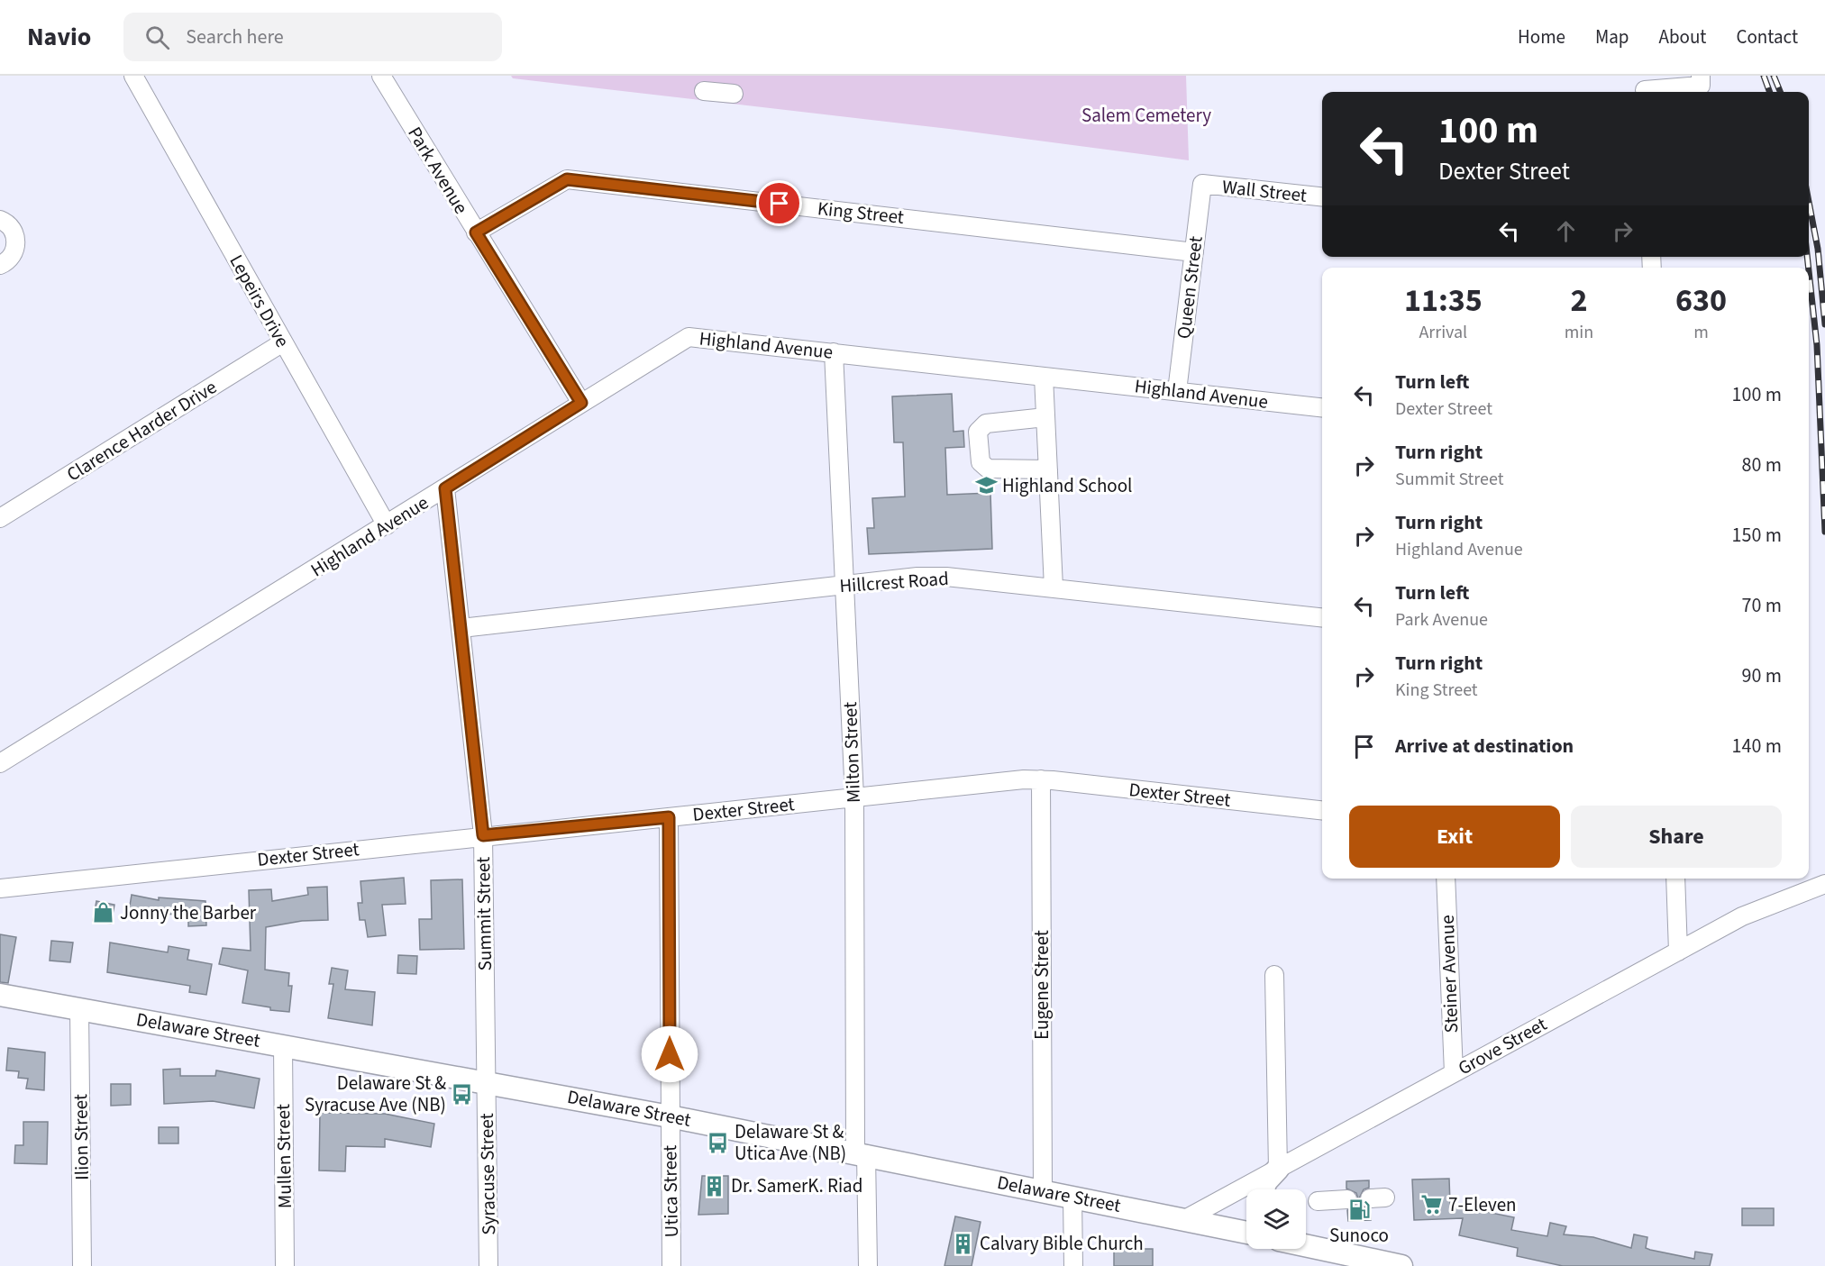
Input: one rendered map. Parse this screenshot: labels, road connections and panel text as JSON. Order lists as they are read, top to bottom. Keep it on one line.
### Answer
{"streets":{"main road":["Delaware Street"],"street":["Park Avenue","Wall Street","King Street","Queen Street","Lepeirs Drive","Highland Avenue","Clarence Harder Drive","Hillcrest Road","Milton Street","Dexter Street","Summit Street","Steiner Avenue","Eugene Street","Grove Street","Ilion Street","Mullen Street","Syracuse Street","Utica Street"]},"crossings":[["Park Avenue","King Street"],["Park Avenue","Highland Avenue"],["Wall Street","Queen Street"],["King Street","Queen Street"],["Queen Street","Highland Avenue"],["Lepeirs Drive","Highland Avenue"],["Lepeirs Drive","Clarence Harder Drive"],["Highland Avenue","Milton Street"],["Highland Avenue","Summit Street"],["Hillcrest Road","Milton Street"],["Hillcrest Road","Summit Street"],["Milton Street","Dexter Street"],["Milton Street","Delaware Street"],["Dexter Street","Summit Street"],["Dexter Street","Eugene Street"],["Dexter Street","Utica Street"],["Summit Street","Delaware Street"],["Summit Street","Syracuse Street"],["Steiner Avenue","Grove Street"],["Eugene Street","Delaware Street"],["Delaware Street","Grove Street"],["Delaware Street","Ilion Street"],["Delaware Street","Mullen Street"],["Delaware Street","Syracuse Street"],["Delaware Street","Utica Street"]],"parks":["Salem Cemetery"],"places":{"school or university":["Highland School"],"shop":["Jonny the Barber"],"bus stop":["Delaware St & Syracuse Ave (NB)","Delaware St & Utica Ave (NB)"],"building":["Dr. SamerK. Riad","Calvary Bible Church"],"supermarket":["7-Eleven"],"fuel station":["Sunoco"]},"page":{"header":"Navio","search":"Search here","nav":["Home","Map","About","Contact"],"turn":["100 m","Dexter Street"],"eta":["11:35","Arrival","2","min","630","m"],"list":[{"name":"Turn left","note":"Dexter Street","value":"100 m"},{"name":"Turn right","note":"Summit Street","value":"80 m"},{"name":"Turn right","note":"Highland Avenue","value":"150 m"},{"name":"Turn left","note":"Park Avenue","value":"70 m"},{"name":"Turn right","note":"King Street","value":"90 m"},{"name":"Arrive at destination","value":"140 m"}],"buttons":["Exit","Share"]}}
